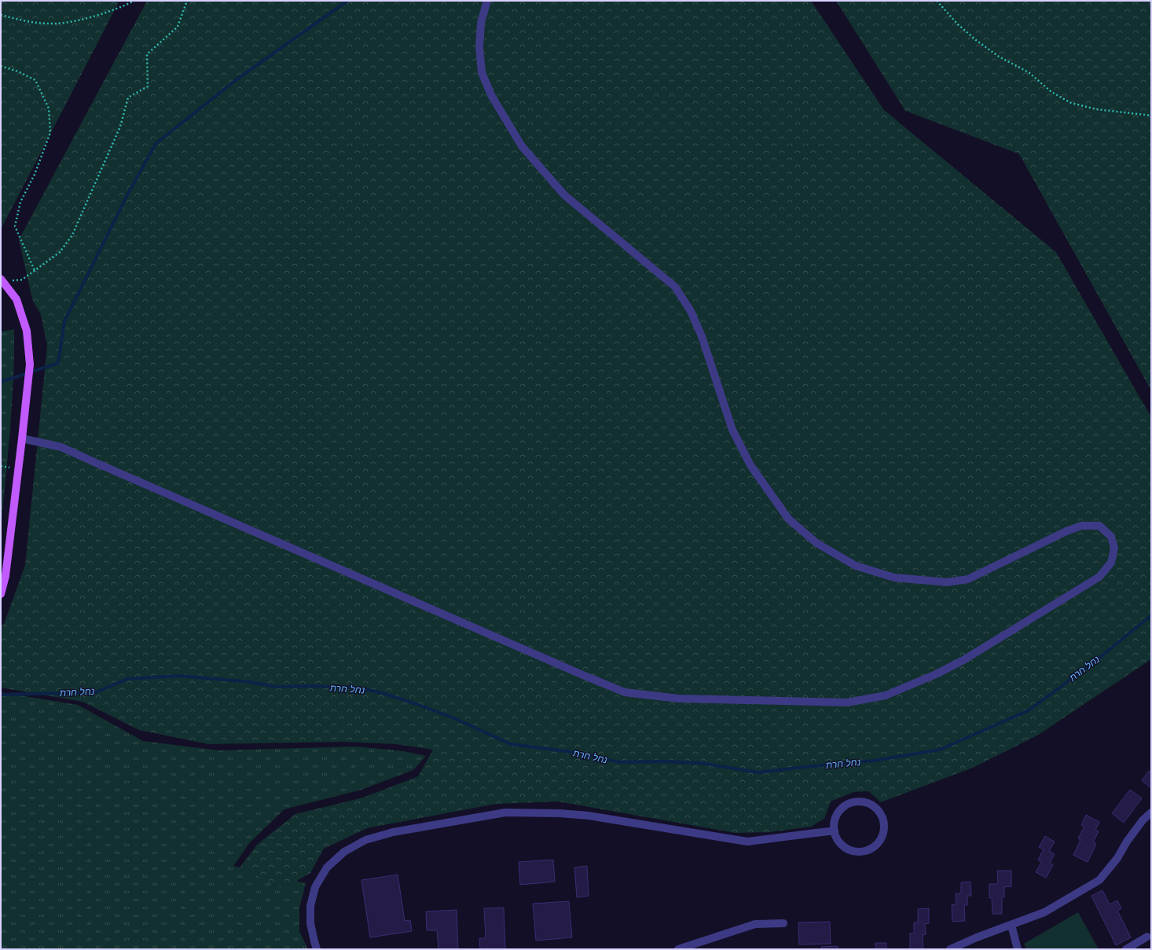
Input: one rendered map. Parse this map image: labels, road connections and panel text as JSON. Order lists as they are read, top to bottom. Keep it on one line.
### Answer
{"water":["נחל חרת"]}
